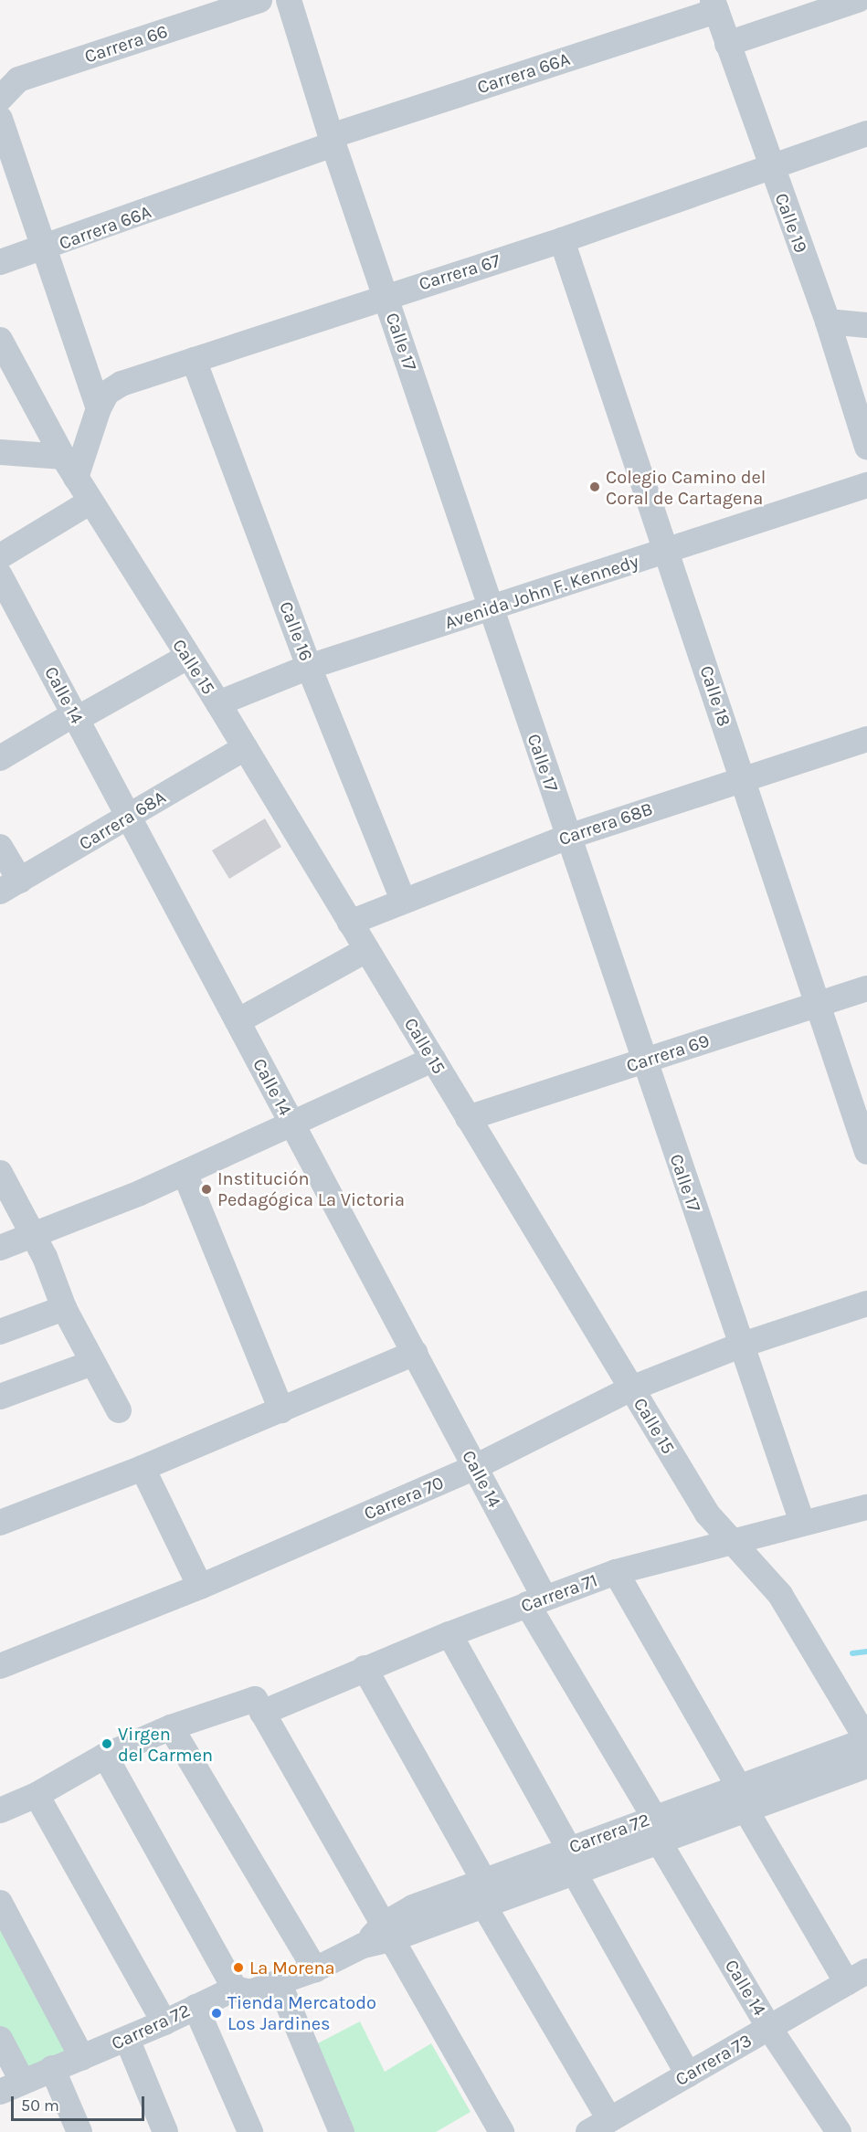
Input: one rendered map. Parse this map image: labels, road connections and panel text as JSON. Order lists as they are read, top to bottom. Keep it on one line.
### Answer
{"streets":{"street":["Carrera 66","Carrera 66A","Calle 19","Carrera 67","Calle 17","Avenida John F. Kennedy","Calle 16","Calle 15","Calle 14","Calle 18","Carrera 68A","Carrera 68B","Carrera 69","Carrera 70","Carrera 71","Carrera 72","Carrera 73"]},"crossings":[["Carrera 66A","Calle 19"],["Carrera 66A","Calle 17"],["Calle 19","Carrera 67"],["Carrera 67","Calle 17"],["Carrera 67","Calle 16"],["Carrera 67","Calle 15"],["Carrera 67","Calle 18"],["Calle 17","Avenida John F. Kennedy"],["Calle 17","Carrera 68B"],["Calle 17","Carrera 69"],["Calle 17","Carrera 70"],["Calle 17","Carrera 71"],["Avenida John F. Kennedy","Calle 16"],["Avenida John F. Kennedy","Calle 15"],["Avenida John F. Kennedy","Calle 18"],["Calle 16","Carrera 68B"],["Calle 15","Carrera 68A"],["Calle 15","Carrera 68B"],["Calle 15","Carrera 69"],["Calle 15","Carrera 70"],["Calle 15","Carrera 71"],["Calle 15","Carrera 72"],["Calle 14","Carrera 68A"],["Calle 14","Carrera 70"],["Calle 14","Carrera 71"],["Calle 14","Carrera 72"],["Calle 14","Carrera 73"],["Calle 18","Carrera 68B"],["Calle 18","Carrera 69"]],"places":["Colegio Camino del Coral de Cartagena","Institución Pedagógica La Victoria","Virgen del Carmen","La Morena","Tienda Mercatodo Los Jardines"],"scale_bar":"50 m"}
